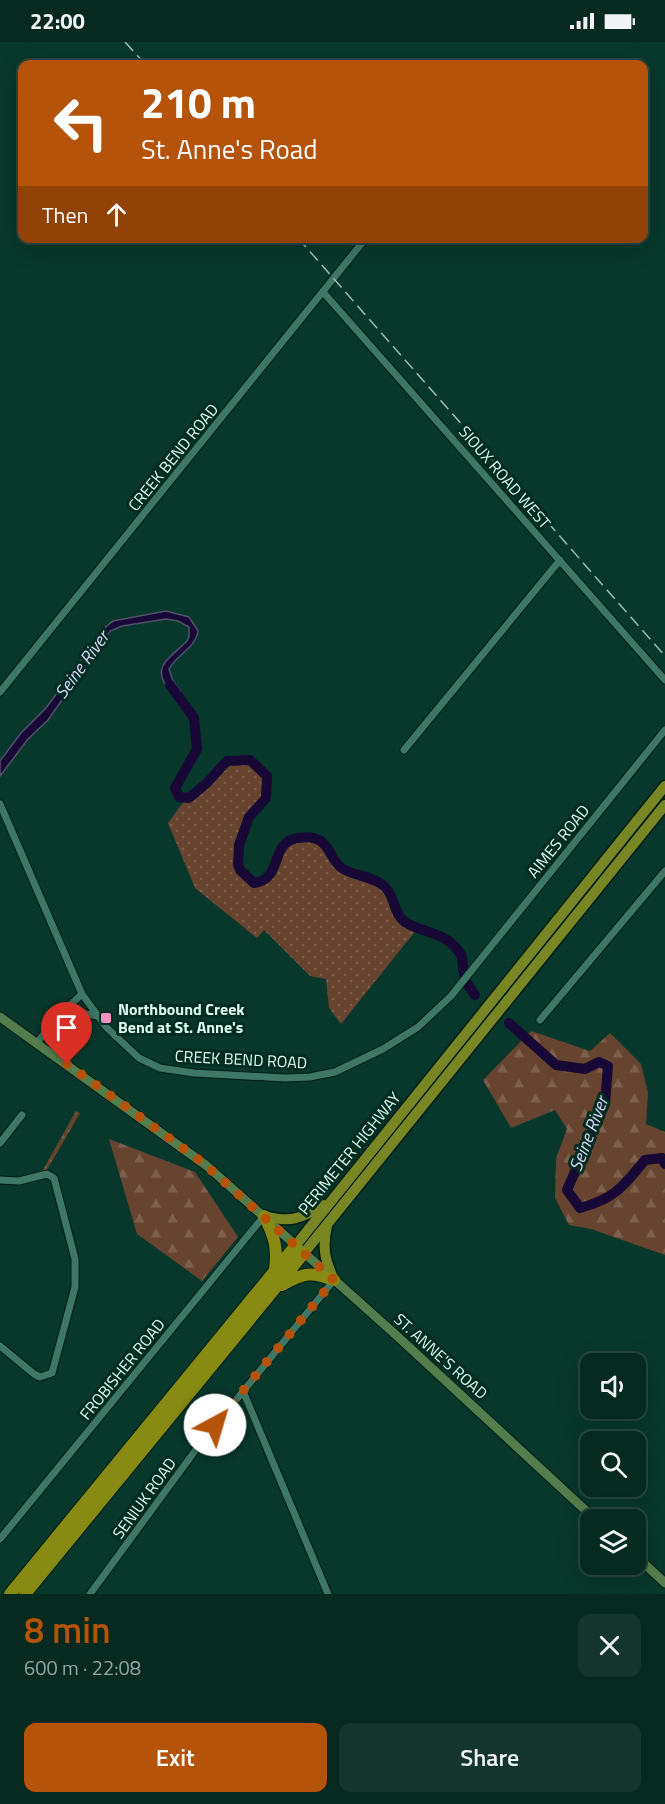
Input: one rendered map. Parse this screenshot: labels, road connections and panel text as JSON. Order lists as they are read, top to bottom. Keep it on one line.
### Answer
{"streets":{"highway":["PERIMETER HIGHWAY"],"main road":["ST. ANNE'S ROAD"],"street":["CREEK BEND ROAD","SIOUX ROAD WEST","AIMES ROAD","FROBISHER ROAD","SENIUK ROAD"]},"crossings":[["CREEK BEND ROAD","SIOUX ROAD WEST"],["CREEK BEND ROAD","AIMES ROAD"],["PERIMETER HIGHWAY","ST. ANNE'S ROAD"],["ST. ANNE'S ROAD","FROBISHER ROAD"],["ST. ANNE'S ROAD","SENIUK ROAD"]],"water":["Seine River"],"places":{"transit":["Northbound Creek Bend at St. Anne's"]},"page":{"status":"22:00","turn":["210 m","St. Anne's Road"],"then":"Then","heading":["8 min","600 m · 22:08"],"buttons":["Exit","Share"]}}
